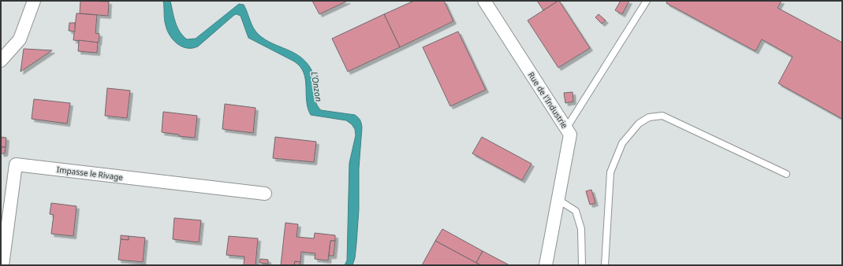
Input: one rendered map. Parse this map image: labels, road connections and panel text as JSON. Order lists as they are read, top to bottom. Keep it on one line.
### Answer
{"streets":{"street":["Rue de l'Industrie","Impasse le Rivage"]},"water":["L'Onzon"]}
